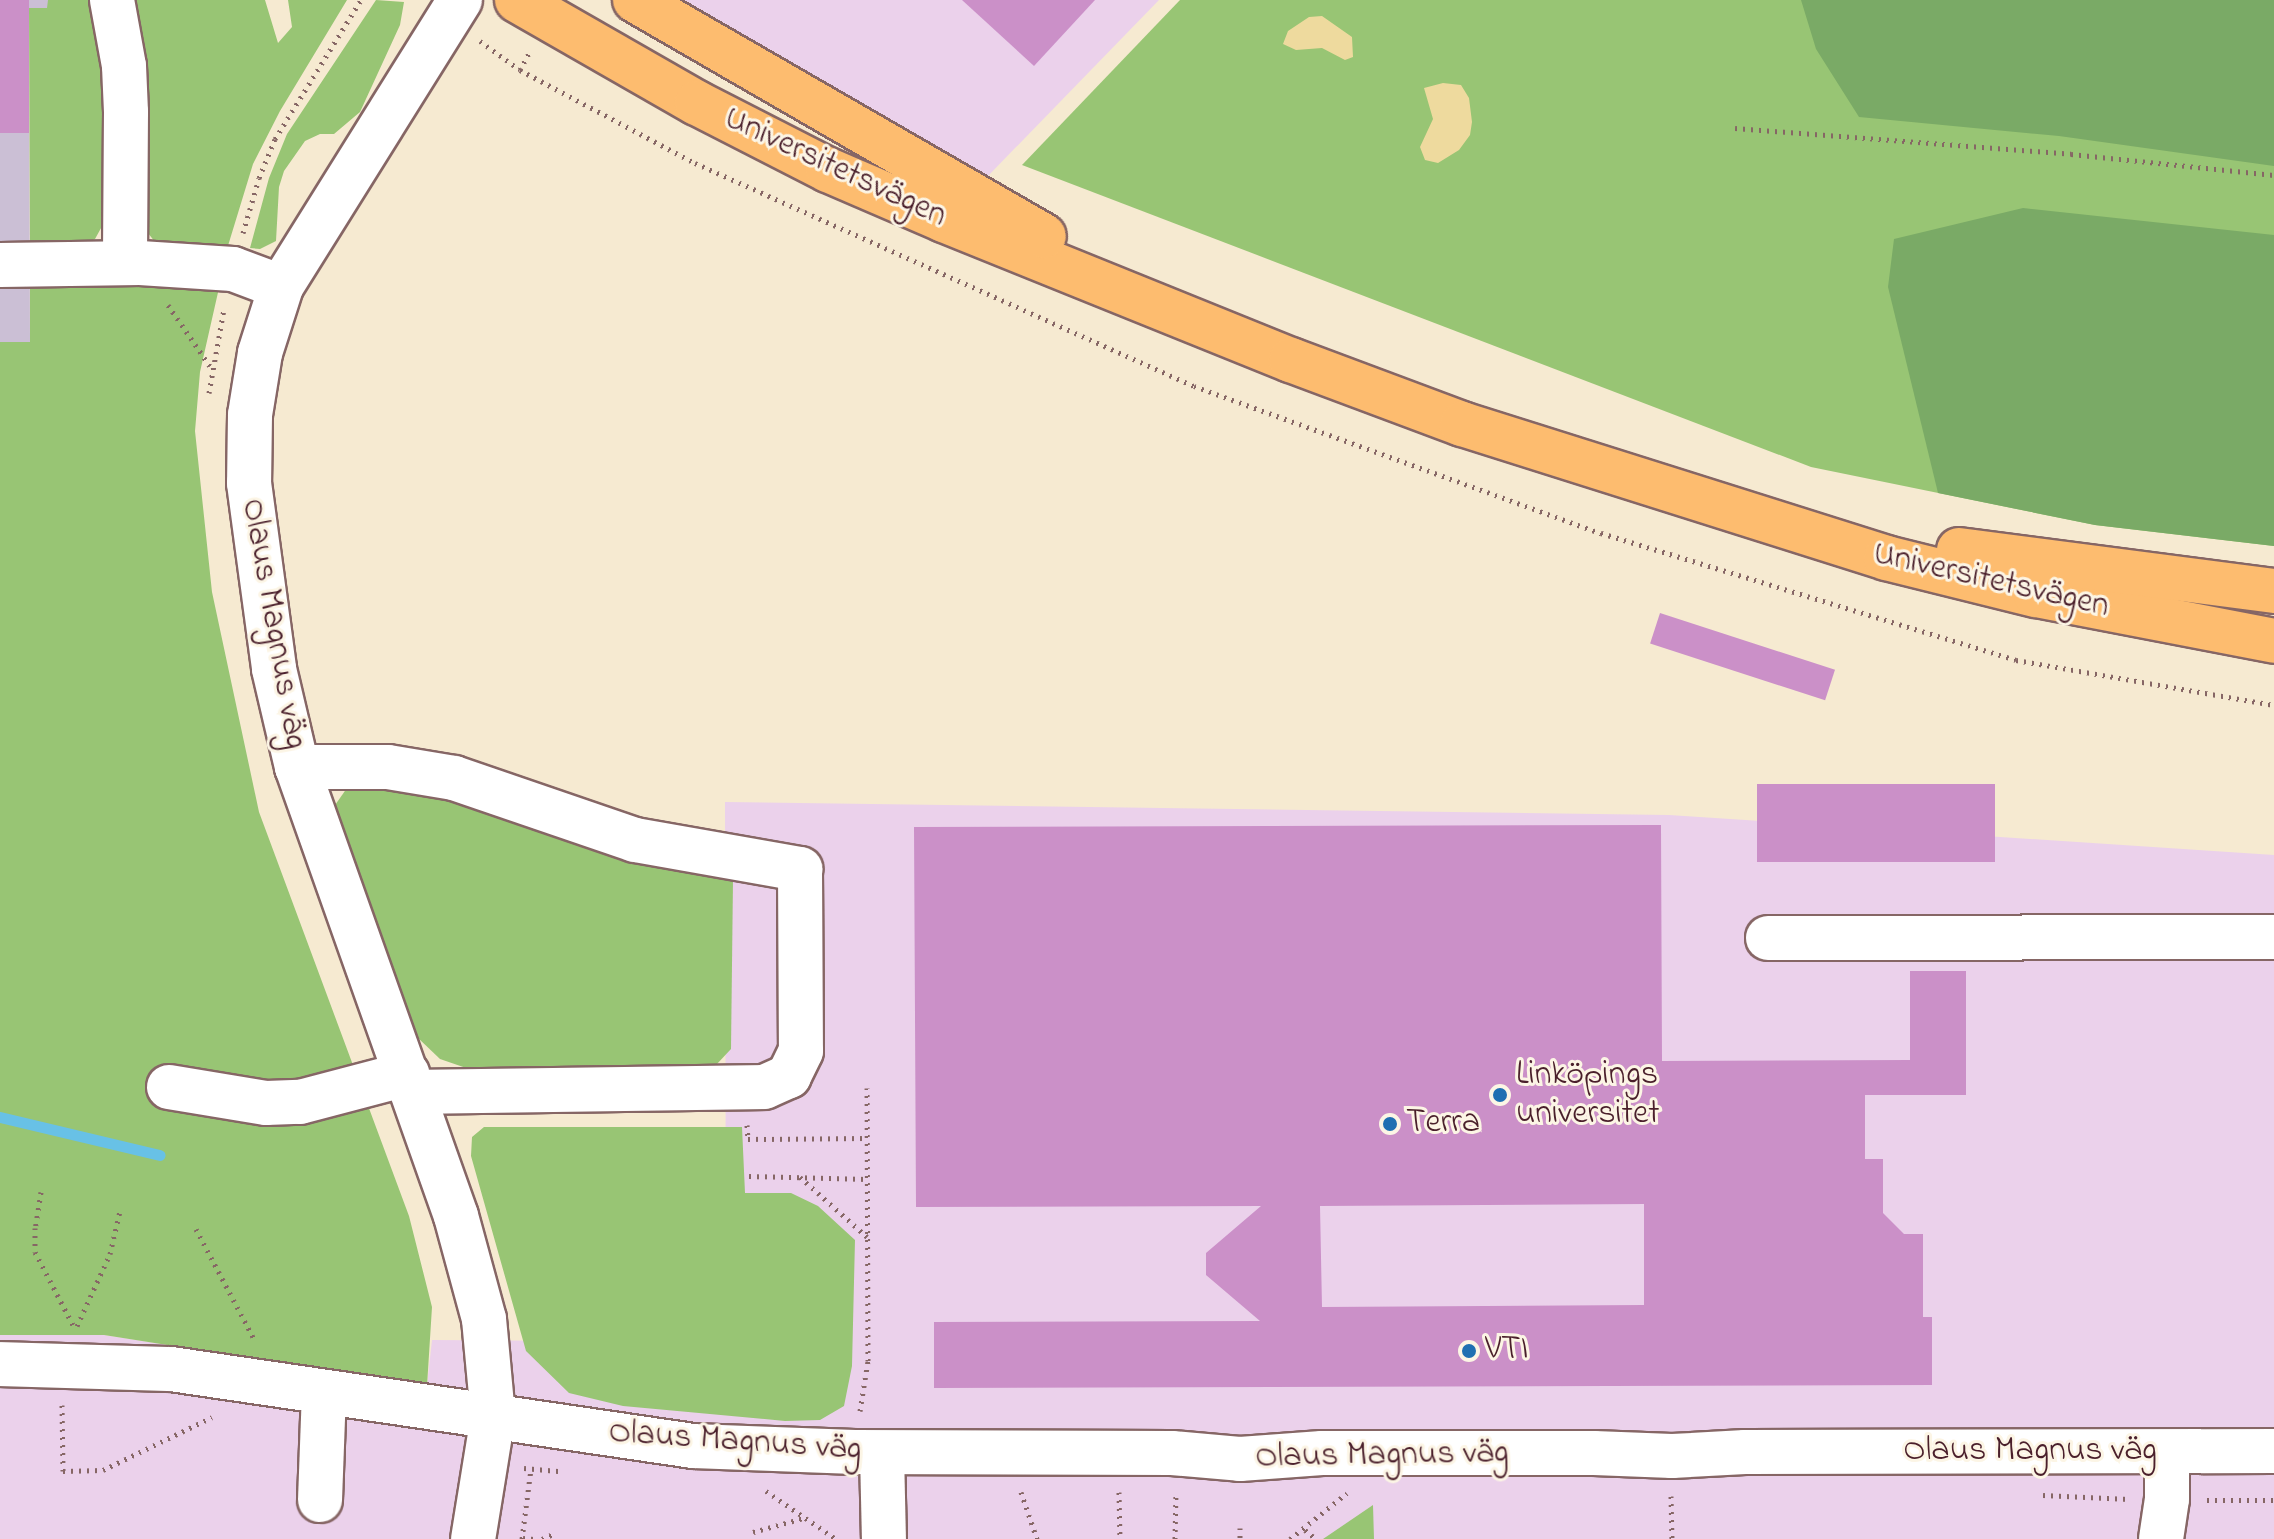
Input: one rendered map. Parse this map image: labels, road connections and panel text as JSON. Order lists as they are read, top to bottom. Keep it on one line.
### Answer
{"streets":{"main road":["Universitetsvägen"],"street":["Olaus Magnus väg"]},"places":["Linköpings universitet","Terra","VTI"]}
